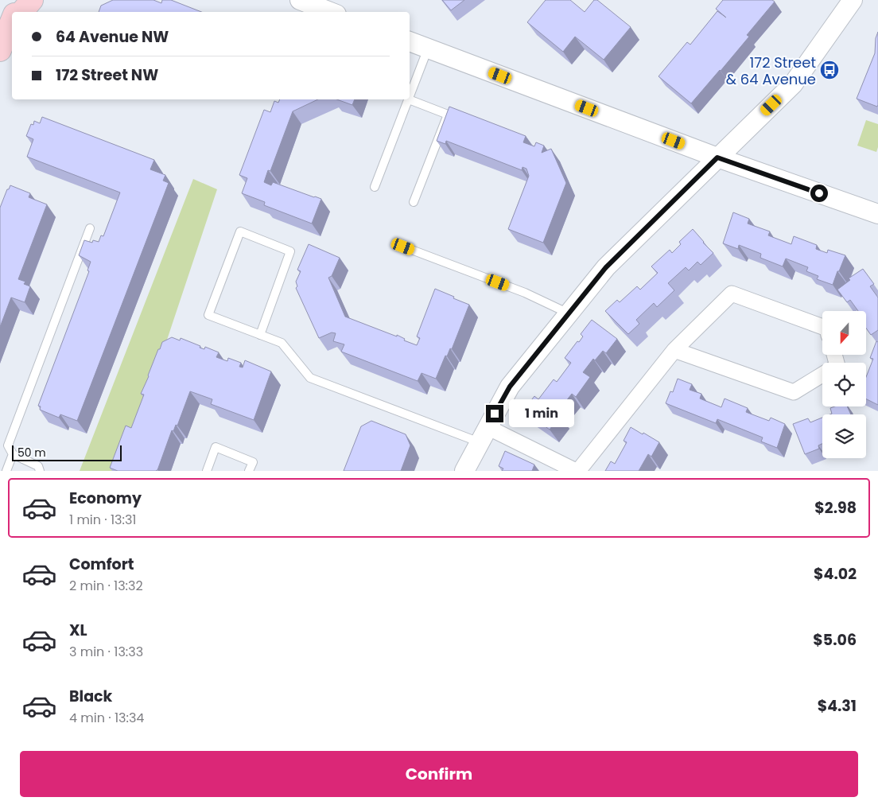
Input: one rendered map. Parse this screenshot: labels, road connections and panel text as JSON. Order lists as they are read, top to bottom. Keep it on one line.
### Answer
{"places":{"bus stop":["172 Street & 64 Avenue"]},"scale_bar":"50 m","north":"bottom","page":{"banner":["64 Avenue NW","172 Street NW"],"bubble":"1 min","scale":"50 m","list":[{"name":"Economy","note":"1 min · 13:31","value":"$2.98"},{"name":"Comfort","note":"2 min · 13:32","value":"$4.02"},{"name":"XL","note":"3 min · 13:33","value":"$5.06"},{"name":"Black","note":"4 min · 13:34","value":"$4.31"}],"buttons":"Confirm"}}
